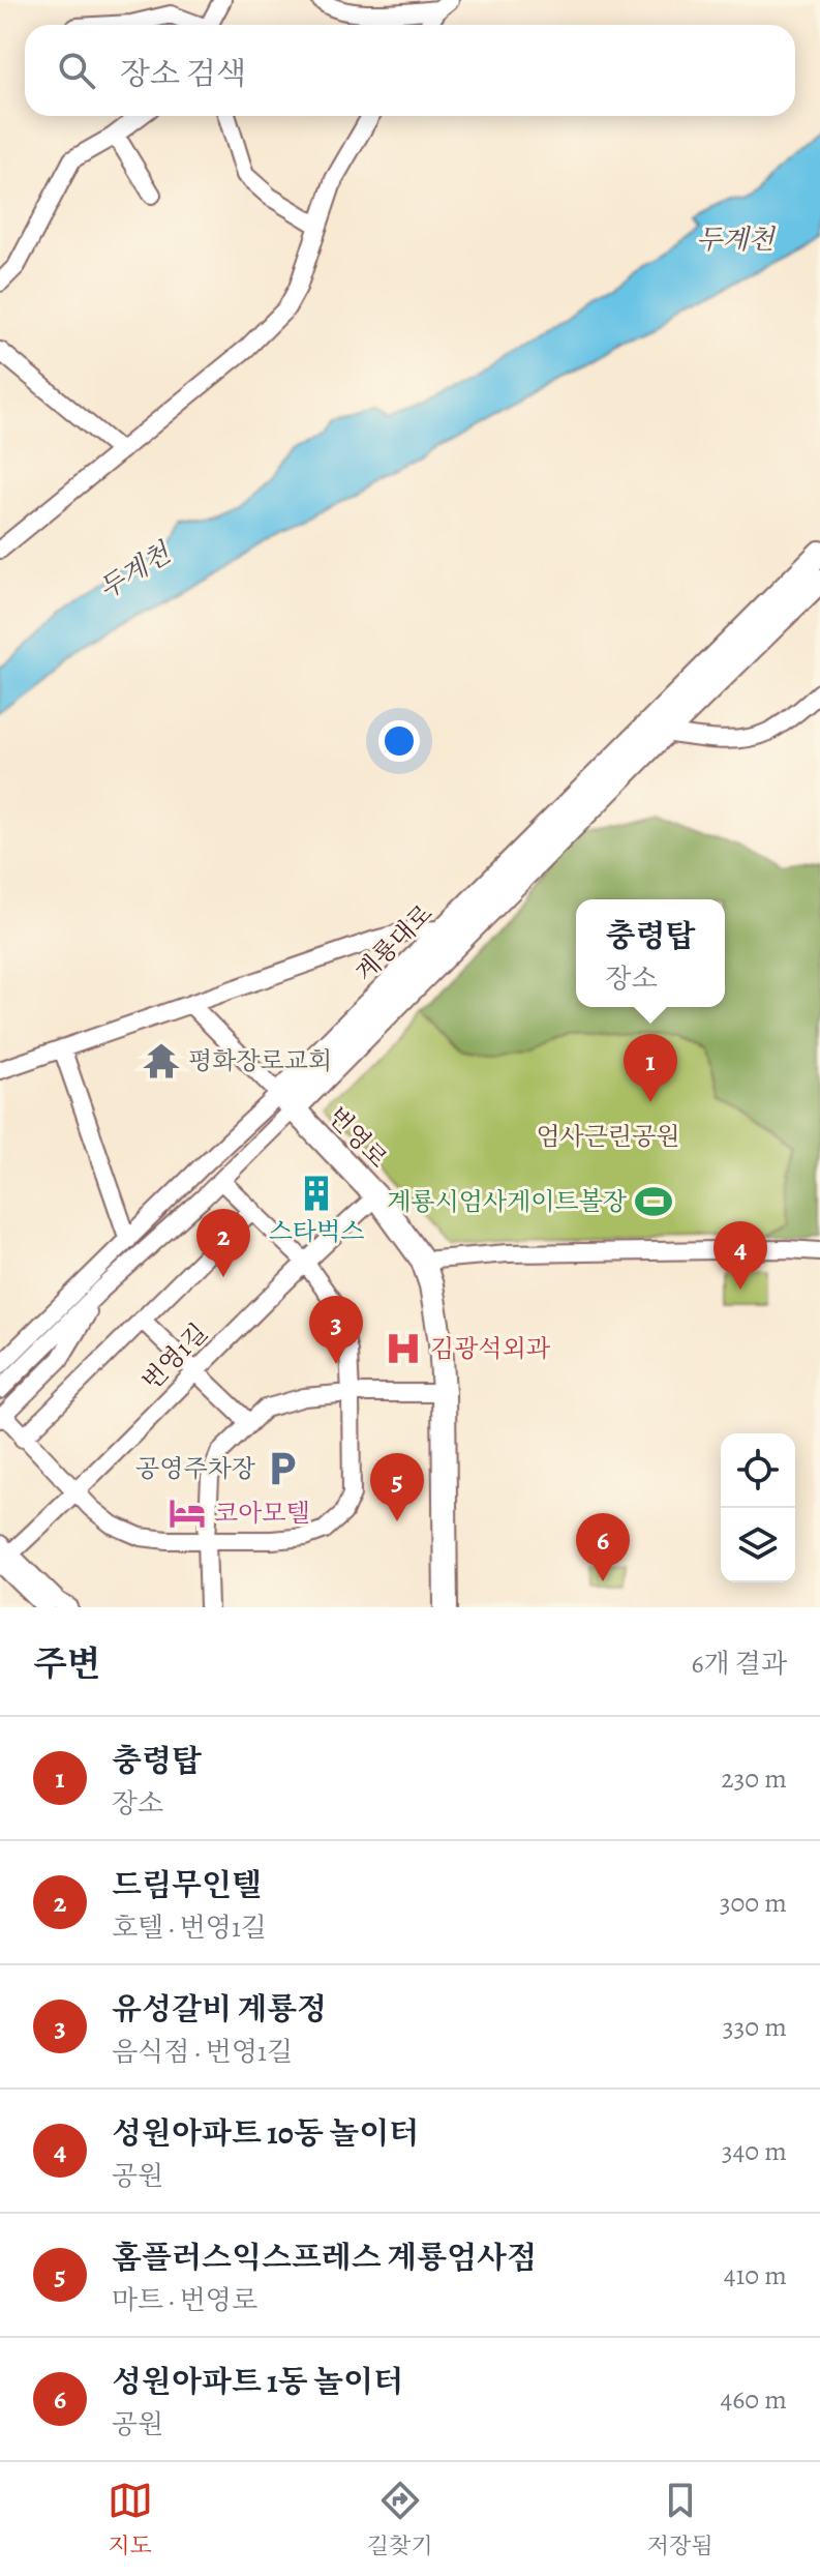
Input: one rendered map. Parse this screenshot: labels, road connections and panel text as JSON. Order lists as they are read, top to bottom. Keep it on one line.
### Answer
{"streets":{"main road":["계룡대로","번영로"],"street":["번영1길"]},"crossings":[["계룡대로","번영로"],["번영로","번영1길"]],"water":["두계천"],"parks":["엄사근린공원"],"places":{"temple":["평화장로교회"],"building":["스타벅스"],"sports":["계룡시엄사게이트볼장"],"hospital":["김광석외과"],"parking":["공영주차장"],"hotel":["코아모텔"]},"page":{"search":"장소 검색","popup":["충령탑","장소"],"pins":["1","2","4","3","5","6"],"heading":["주변","6개 결과"],"list":[{"mark":"1","name":"충령탑","note":"장소","value":"230 m"},{"mark":"2","name":"드림무인텔","note":"호텔 · 번영1길","value":"300 m"},{"mark":"3","name":"유성갈비 계룡정","note":"음식점 · 번영1길","value":"330 m"},{"mark":"4","name":"성원아파트 10동 놀이터","note":"공원","value":"340 m"},{"mark":"5","name":"홈플러스익스프레스 계룡엄사점","note":"마트 · 번영로","value":"410 m"},{"mark":"6","name":"성원아파트 1동 놀이터","note":"공원","value":"460 m"}],"nav":["지도","길찾기","저장됨"]}}
